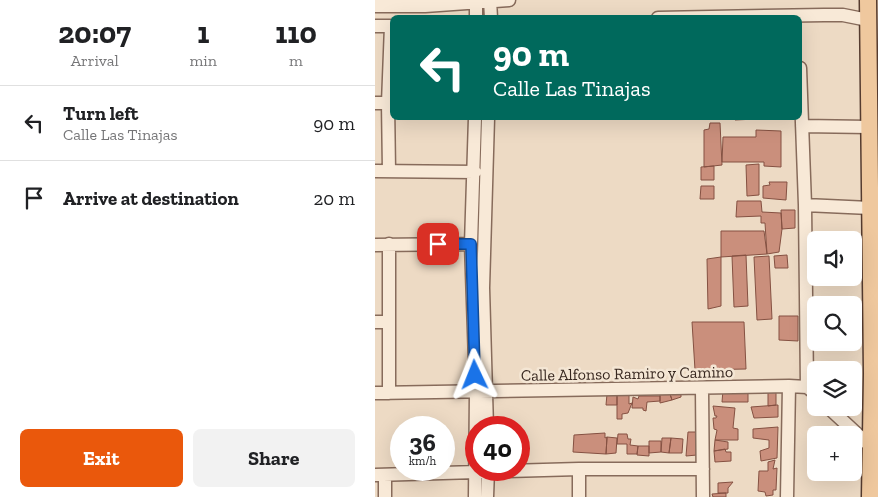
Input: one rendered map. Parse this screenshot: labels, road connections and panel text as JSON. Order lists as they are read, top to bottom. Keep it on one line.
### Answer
{"streets":{"street":["Calle Alfonso Ramiro y Camino"]},"page":{"eta":["20:07","Arrival","1","min","110","m"],"turn":["90 m","Calle Las Tinajas"],"list":[{"name":"Turn left","note":"Calle Las Tinajas","value":"90 m"},{"name":"Arrive at destination","value":"20 m"}],"map_buttons":"+","speed":"36 km/h","limit":"40","buttons":["Exit","Share"]}}
